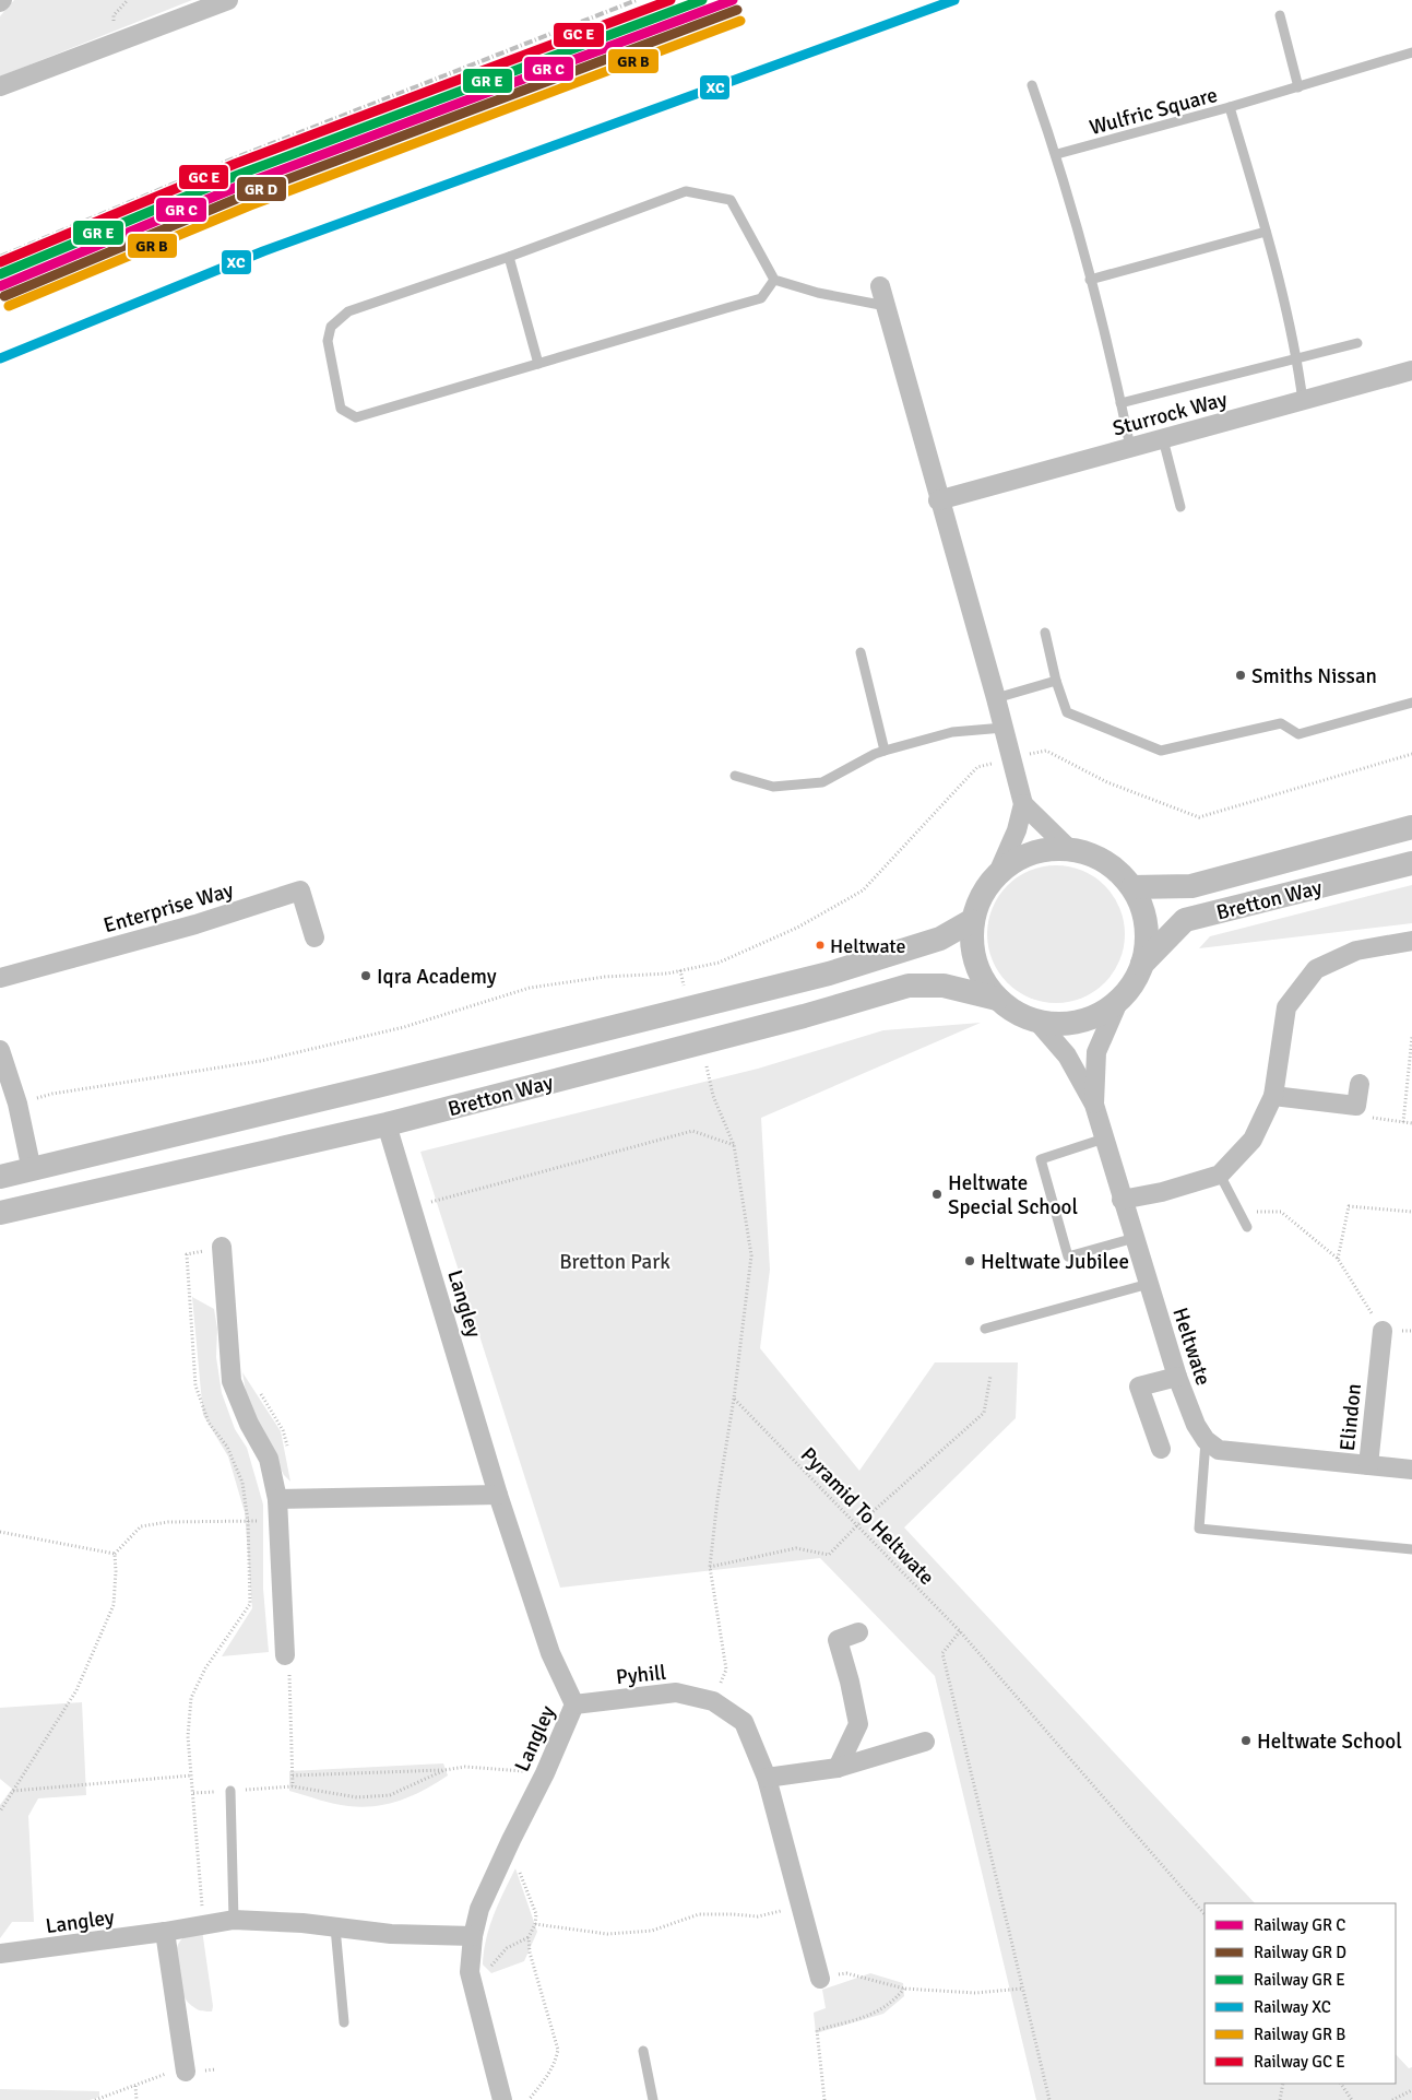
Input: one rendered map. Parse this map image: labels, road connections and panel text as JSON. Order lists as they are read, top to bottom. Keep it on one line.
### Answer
{"streets":{"street":["Sturrock Way","Bretton Way","Enterprise Way","Langley","Heltwate","Elindon","Pyhill"],"lane":["Wulfric Square"],"path":["Pyramid To Heltwate"]},"crossings":[["Wulfric Square","Sturrock Way"],["Bretton Way","Langley"],["Bretton Way","Heltwate"],["Langley","Pyhill"]],"parks":["Bretton Park"],"places":["Smiths Nissan","Heltwate","Iqra Academy","Heltwate Special School","Heltwate Jubilee","Heltwate School"],"lines":["rail line XC"],"legend":["Railway GR C","Railway GR D","Railway GR E","Railway XC","Railway GR B","Railway GC E"]}
